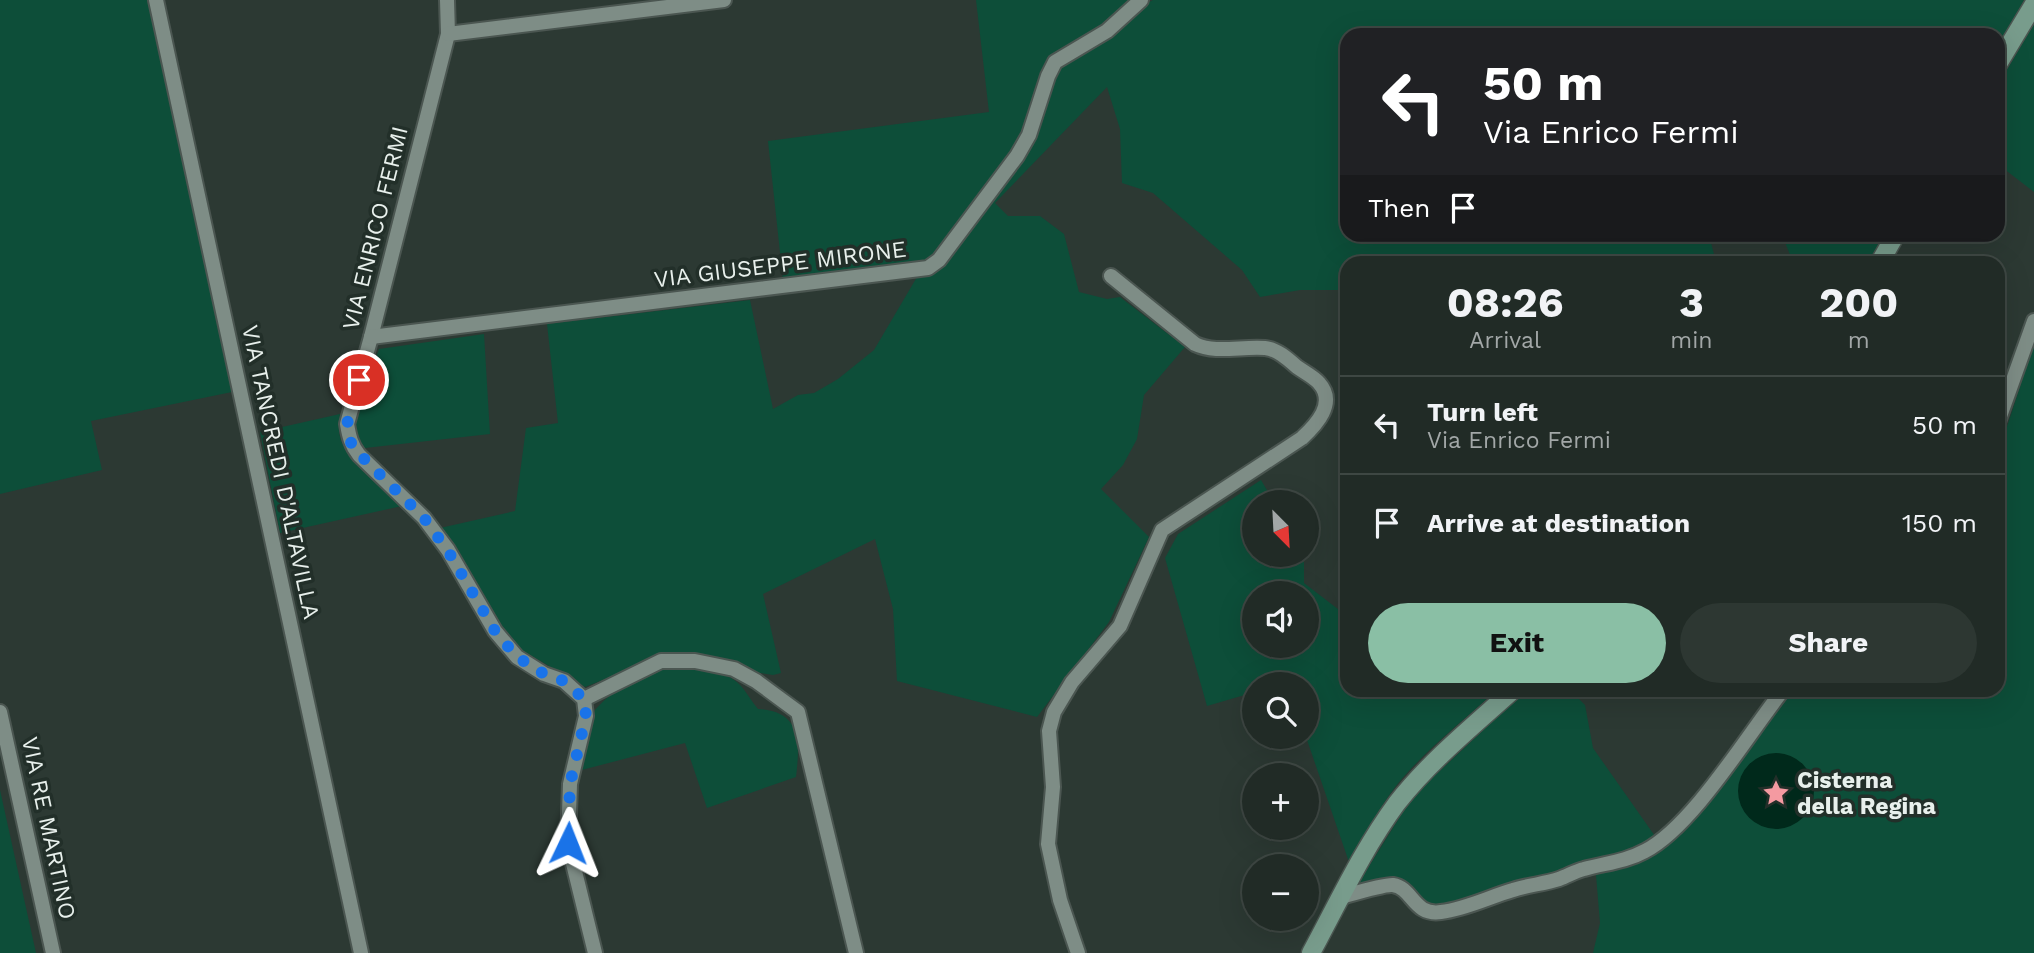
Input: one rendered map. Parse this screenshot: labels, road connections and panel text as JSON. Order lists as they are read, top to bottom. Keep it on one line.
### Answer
{"streets":{"street":["VIA ENRICO FERMI","VIA GIUSEPPE MIRONE","VIA TANCREDI D'ALTAVILLA","VIA RE MARTINO"]},"crossings":[["VIA ENRICO FERMI","VIA GIUSEPPE MIRONE"]],"places":{"place":["Cisterna della Regina"]},"north":"bottom right","page":{"turn":["50 m","Via Enrico Fermi"],"then":"Then","eta":["08:26","Arrival","3","min","200","m"],"list":[{"name":"Turn left","note":"Via Enrico Fermi","value":"50 m"},{"name":"Arrive at destination","value":"150 m"}],"map_buttons":["+","−"],"buttons":["Exit","Share"]}}
